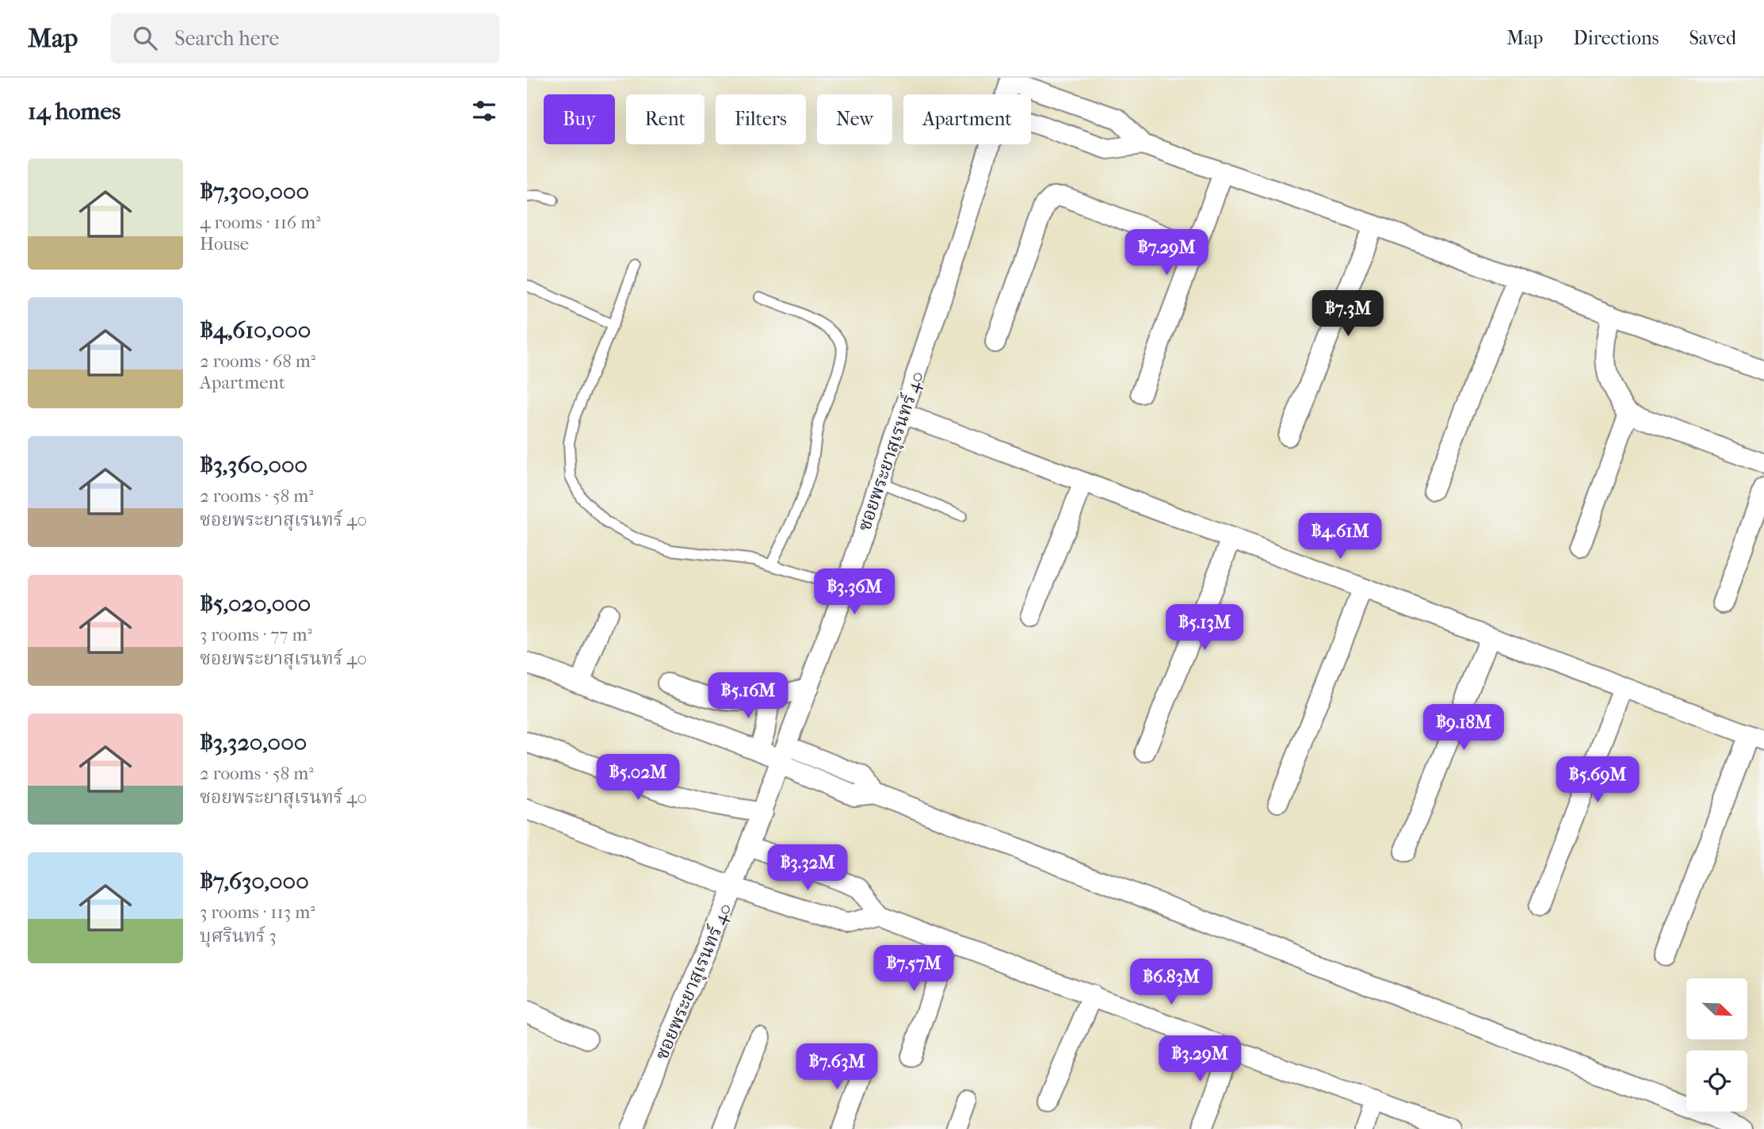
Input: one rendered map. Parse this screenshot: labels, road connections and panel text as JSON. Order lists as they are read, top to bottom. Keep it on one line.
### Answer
{"streets":{"street":["ซอยพระยาสุเรนทร์ 40"]},"north":"bottom right","page":{"header":"Map","search":"Search here","nav":["Map","Directions","Saved"],"heading":"14 homes","chip":["Buy","Rent","Filters","New","Apartment"],"list":[{"name":"฿7,300,000","note":"4 rooms · 116 m² · House"},{"name":"฿4,610,000","note":"2 rooms · 68 m² · Apartment"},{"name":"฿3,360,000","note":"2 rooms · 58 m² · ซอยพระยาสุเรนทร์ 40"},{"name":"฿5,020,000","note":"3 rooms · 77 m² · ซอยพระยาสุเรนทร์ 40"},{"name":"฿3,320,000","note":"2 rooms · 58 m² · ซอยพระยาสุเรนทร์ 40"},{"name":"฿7,630,000","note":"3 rooms · 113 m² · บุศรินทร์ 3"}],"price":["฿7.29M","฿7.3M","฿4.61M","฿3.36M","฿5.13M","฿5.16M","฿9.18M","฿5.02M","฿5.69M","฿3.32M","฿7.57M","฿6.83M","฿3.29M","฿7.63M"]}}
